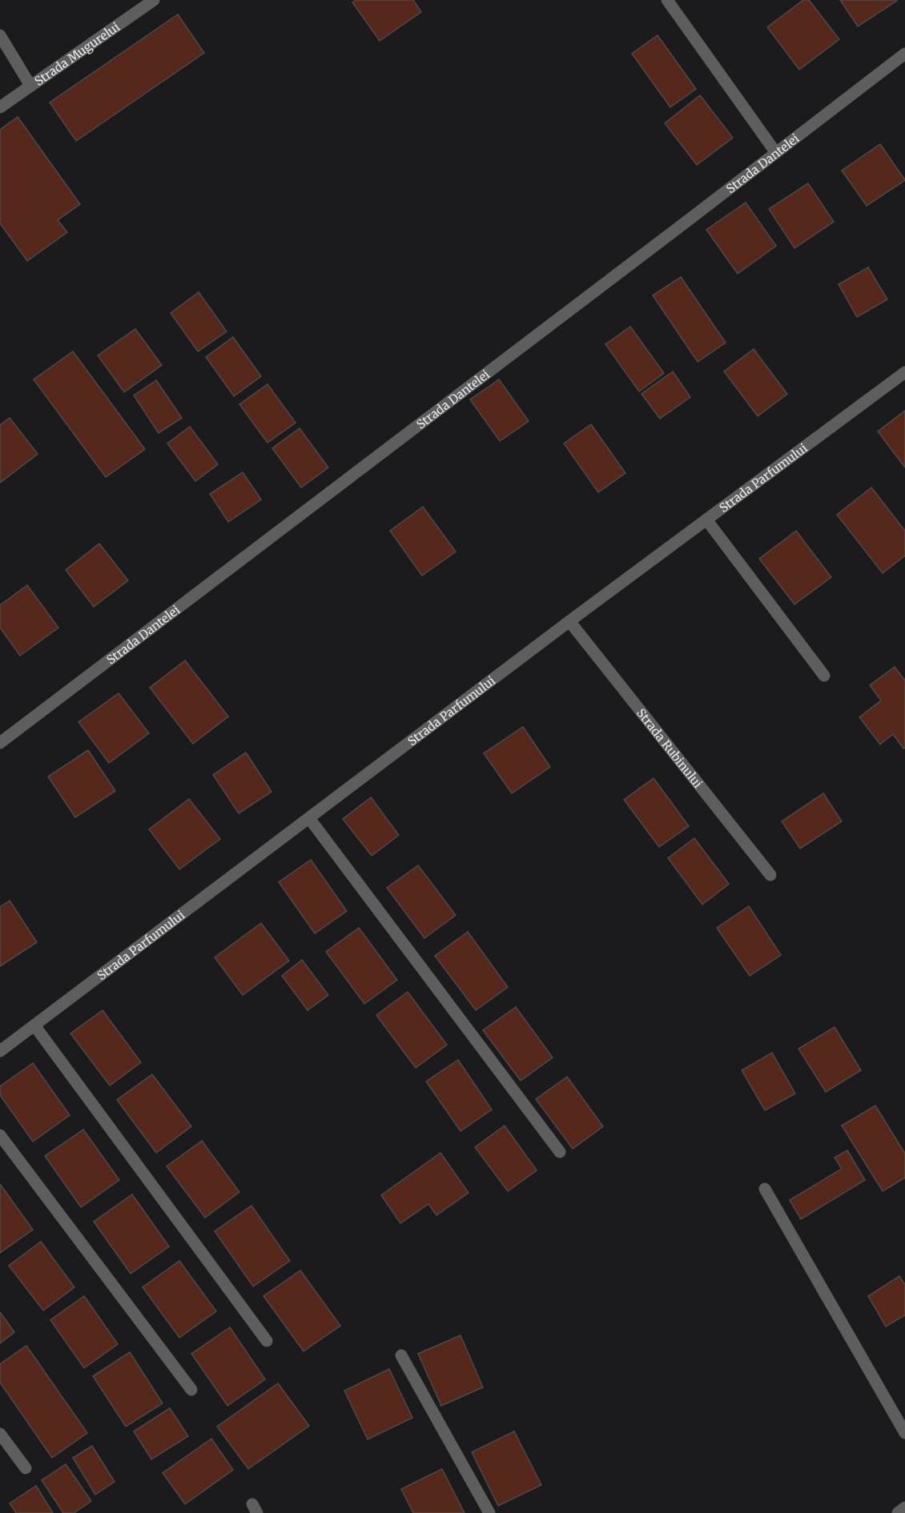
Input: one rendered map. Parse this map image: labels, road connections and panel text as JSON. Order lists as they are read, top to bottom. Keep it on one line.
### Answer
{"streets":{"street":["Strada Mugurelui","Strada Dantelei","Strada Parfumului","Strada Rubinului"]},"crossings":[["Strada Parfumului","Strada Rubinului"]]}
